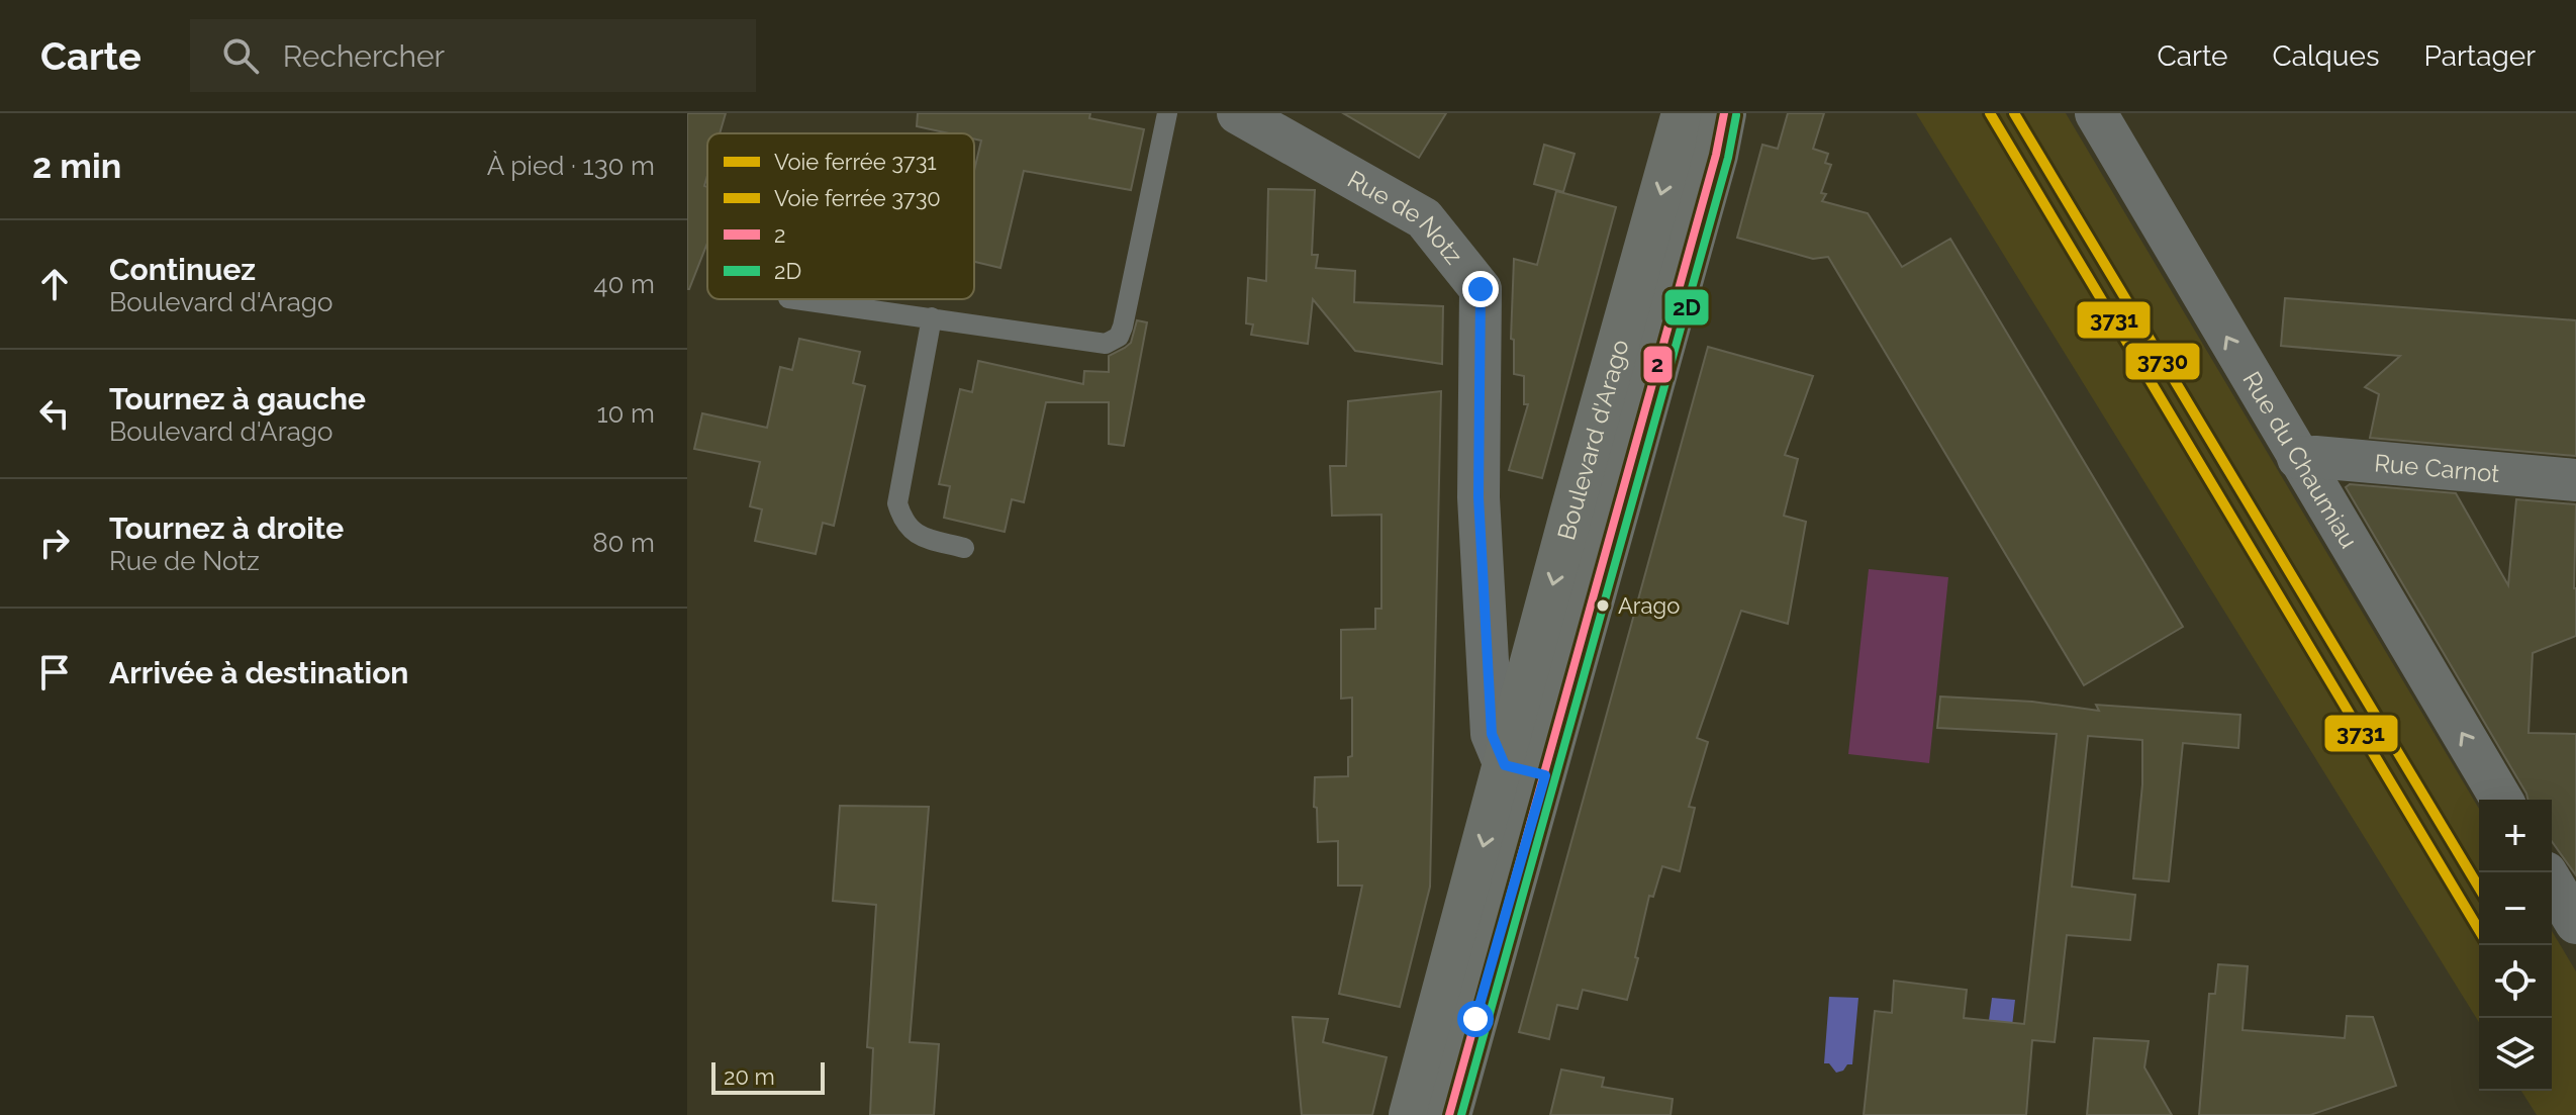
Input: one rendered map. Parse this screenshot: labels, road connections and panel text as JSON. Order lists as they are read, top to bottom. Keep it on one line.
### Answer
{"streets":{"main road":["Boulevard d'Arago"],"street":["Rue de Notz","Rue du Chaumiau","Rue Carnot"]},"crossings":[["Rue de Notz","Boulevard d'Arago"],["Rue du Chaumiau","Rue Carnot"]],"one_way":["Rue du Chaumiau"],"places":["Arago"],"lines":["rail line 3731","rail line 3730","transit line 2","transit line 2D"],"legend":["Voie ferrée 3731","Voie ferrée 3730","2","2D"],"scale_bar":"20 m","page":{"header":"Carte","search":"Rechercher","nav":["Carte","Calques","Partager"],"heading":["2 min","À pied · 130 m"],"list":[["Continuez","Boulevard d'Arago","40 m"],["Tournez à gauche","Boulevard d'Arago","10 m"],["Tournez à droite","Rue de Notz","80 m"],"Arrivée à destination"],"map_buttons":["+","−"],"scale":"20 m"}}
